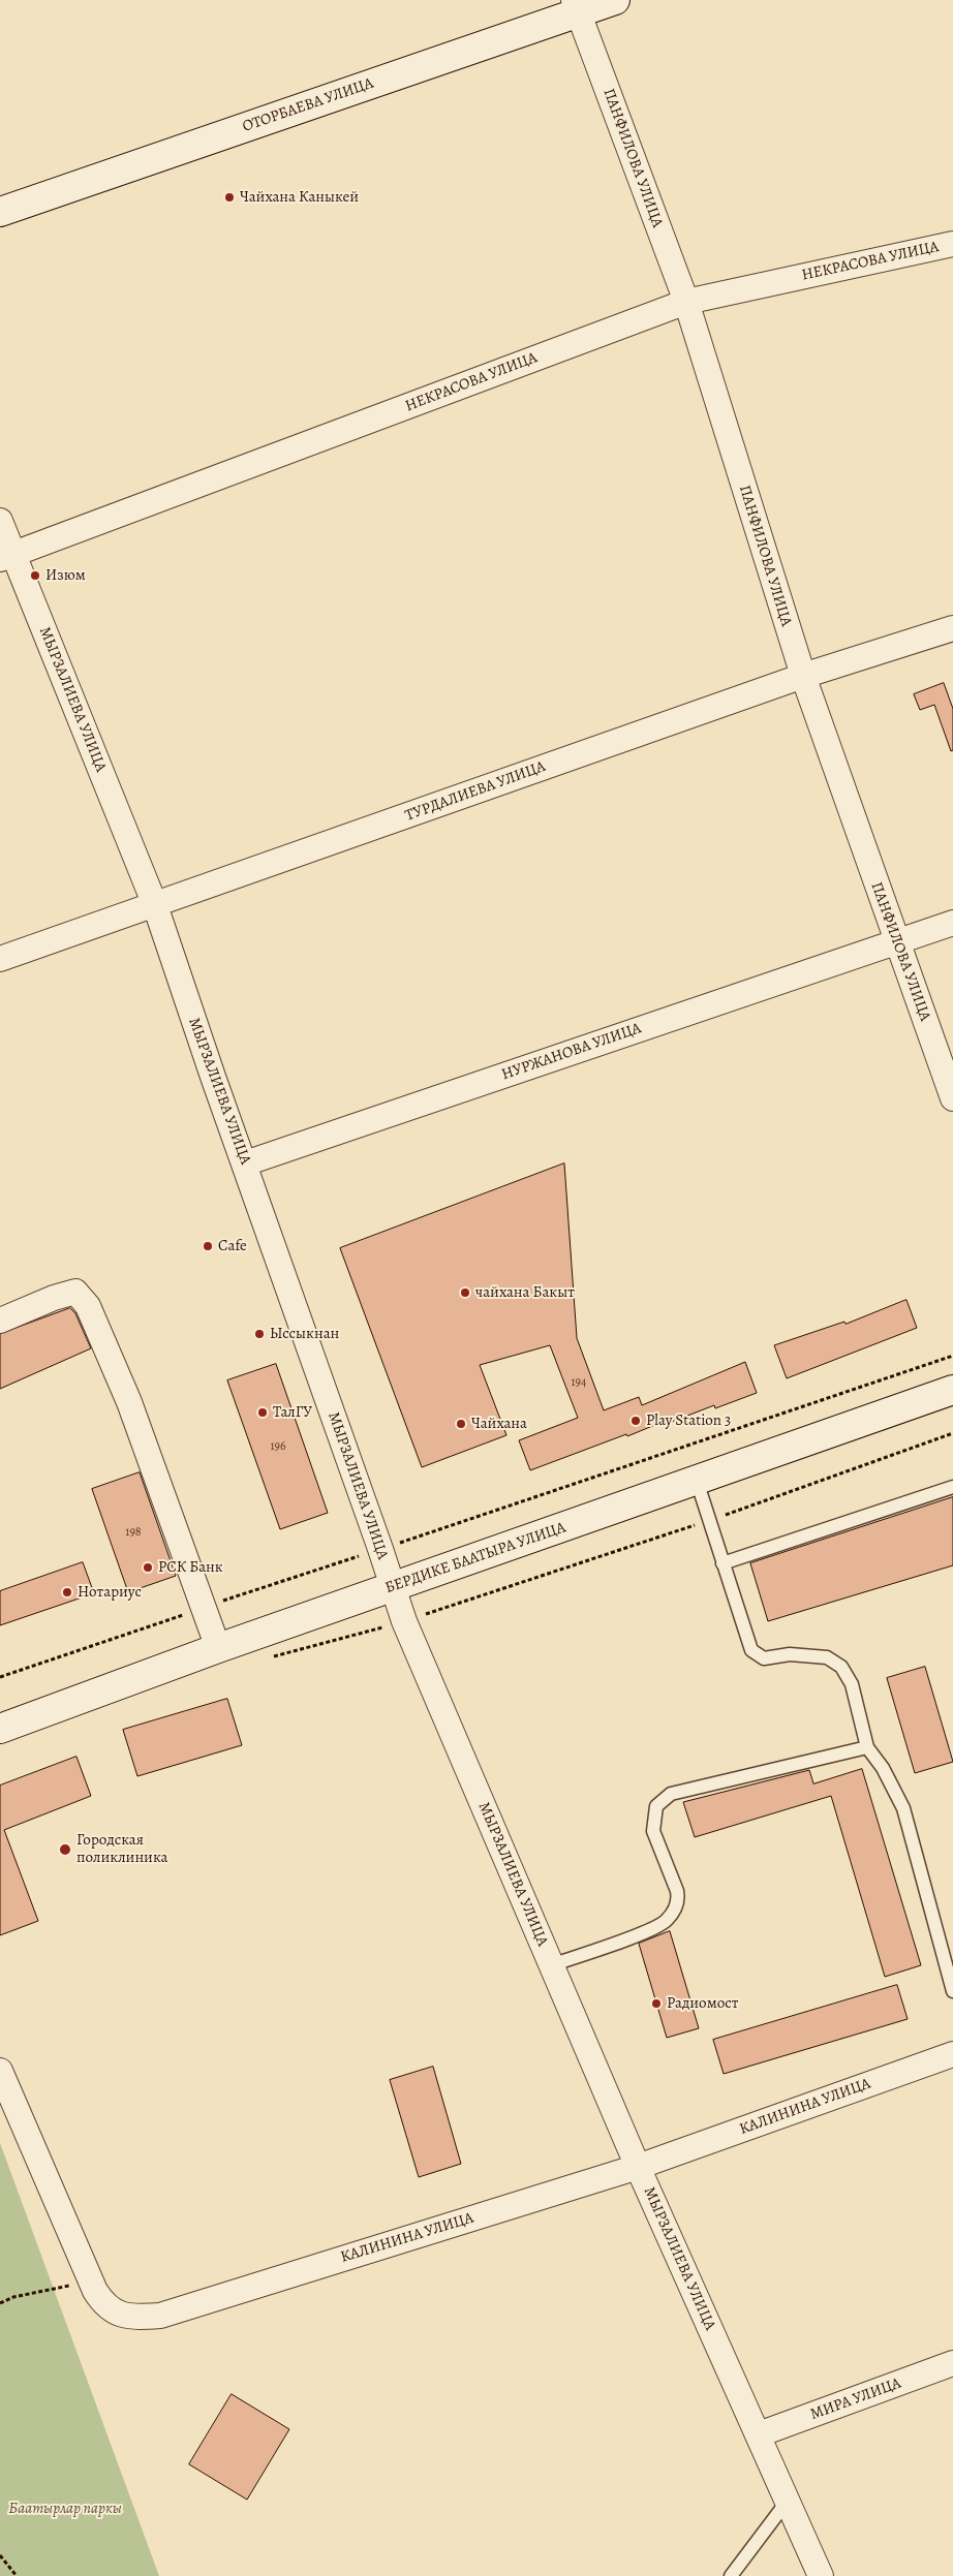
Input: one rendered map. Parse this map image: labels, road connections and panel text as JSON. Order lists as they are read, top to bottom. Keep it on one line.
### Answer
{"streets":{"street":["ОТОРБАЕВА УЛИЦА","ПАНФИЛОВА УЛИЦА","НЕКРАСОВА УЛИЦА","МЫРЗАЛИЕВА УЛИЦА","ТУРДАЛИЕВА УЛИЦА","НУРЖАНОВА УЛИЦА","БЕРДИКЕ БААТЫРА УЛИЦА","КАЛИНИНА УЛИЦА","МИРА УЛИЦА"]},"crossings":[["ОТОРБАЕВА УЛИЦА","ПАНФИЛОВА УЛИЦА"],["ПАНФИЛОВА УЛИЦА","НЕКРАСОВА УЛИЦА"],["ПАНФИЛОВА УЛИЦА","ТУРДАЛИЕВА УЛИЦА"],["ПАНФИЛОВА УЛИЦА","НУРЖАНОВА УЛИЦА"],["НЕКРАСОВА УЛИЦА","МЫРЗАЛИЕВА УЛИЦА"],["МЫРЗАЛИЕВА УЛИЦА","ТУРДАЛИЕВА УЛИЦА"],["МЫРЗАЛИЕВА УЛИЦА","НУРЖАНОВА УЛИЦА"],["МЫРЗАЛИЕВА УЛИЦА","БЕРДИКЕ БААТЫРА УЛИЦА"],["МЫРЗАЛИЕВА УЛИЦА","КАЛИНИНА УЛИЦА"],["МЫРЗАЛИЕВА УЛИЦА","МИРА УЛИЦА"]],"parks":["Баатырлар паркы"],"places":["Чайхана Каныкей","Изюм","Cafe","чайхана Бакыт","Ыссыкнан","ТалГУ","Play Station 3","Чайхана","РСК Банк","Нотариус","Городская поликлиника","Радиомост"],"house_numbers":["194","196","198"]}
